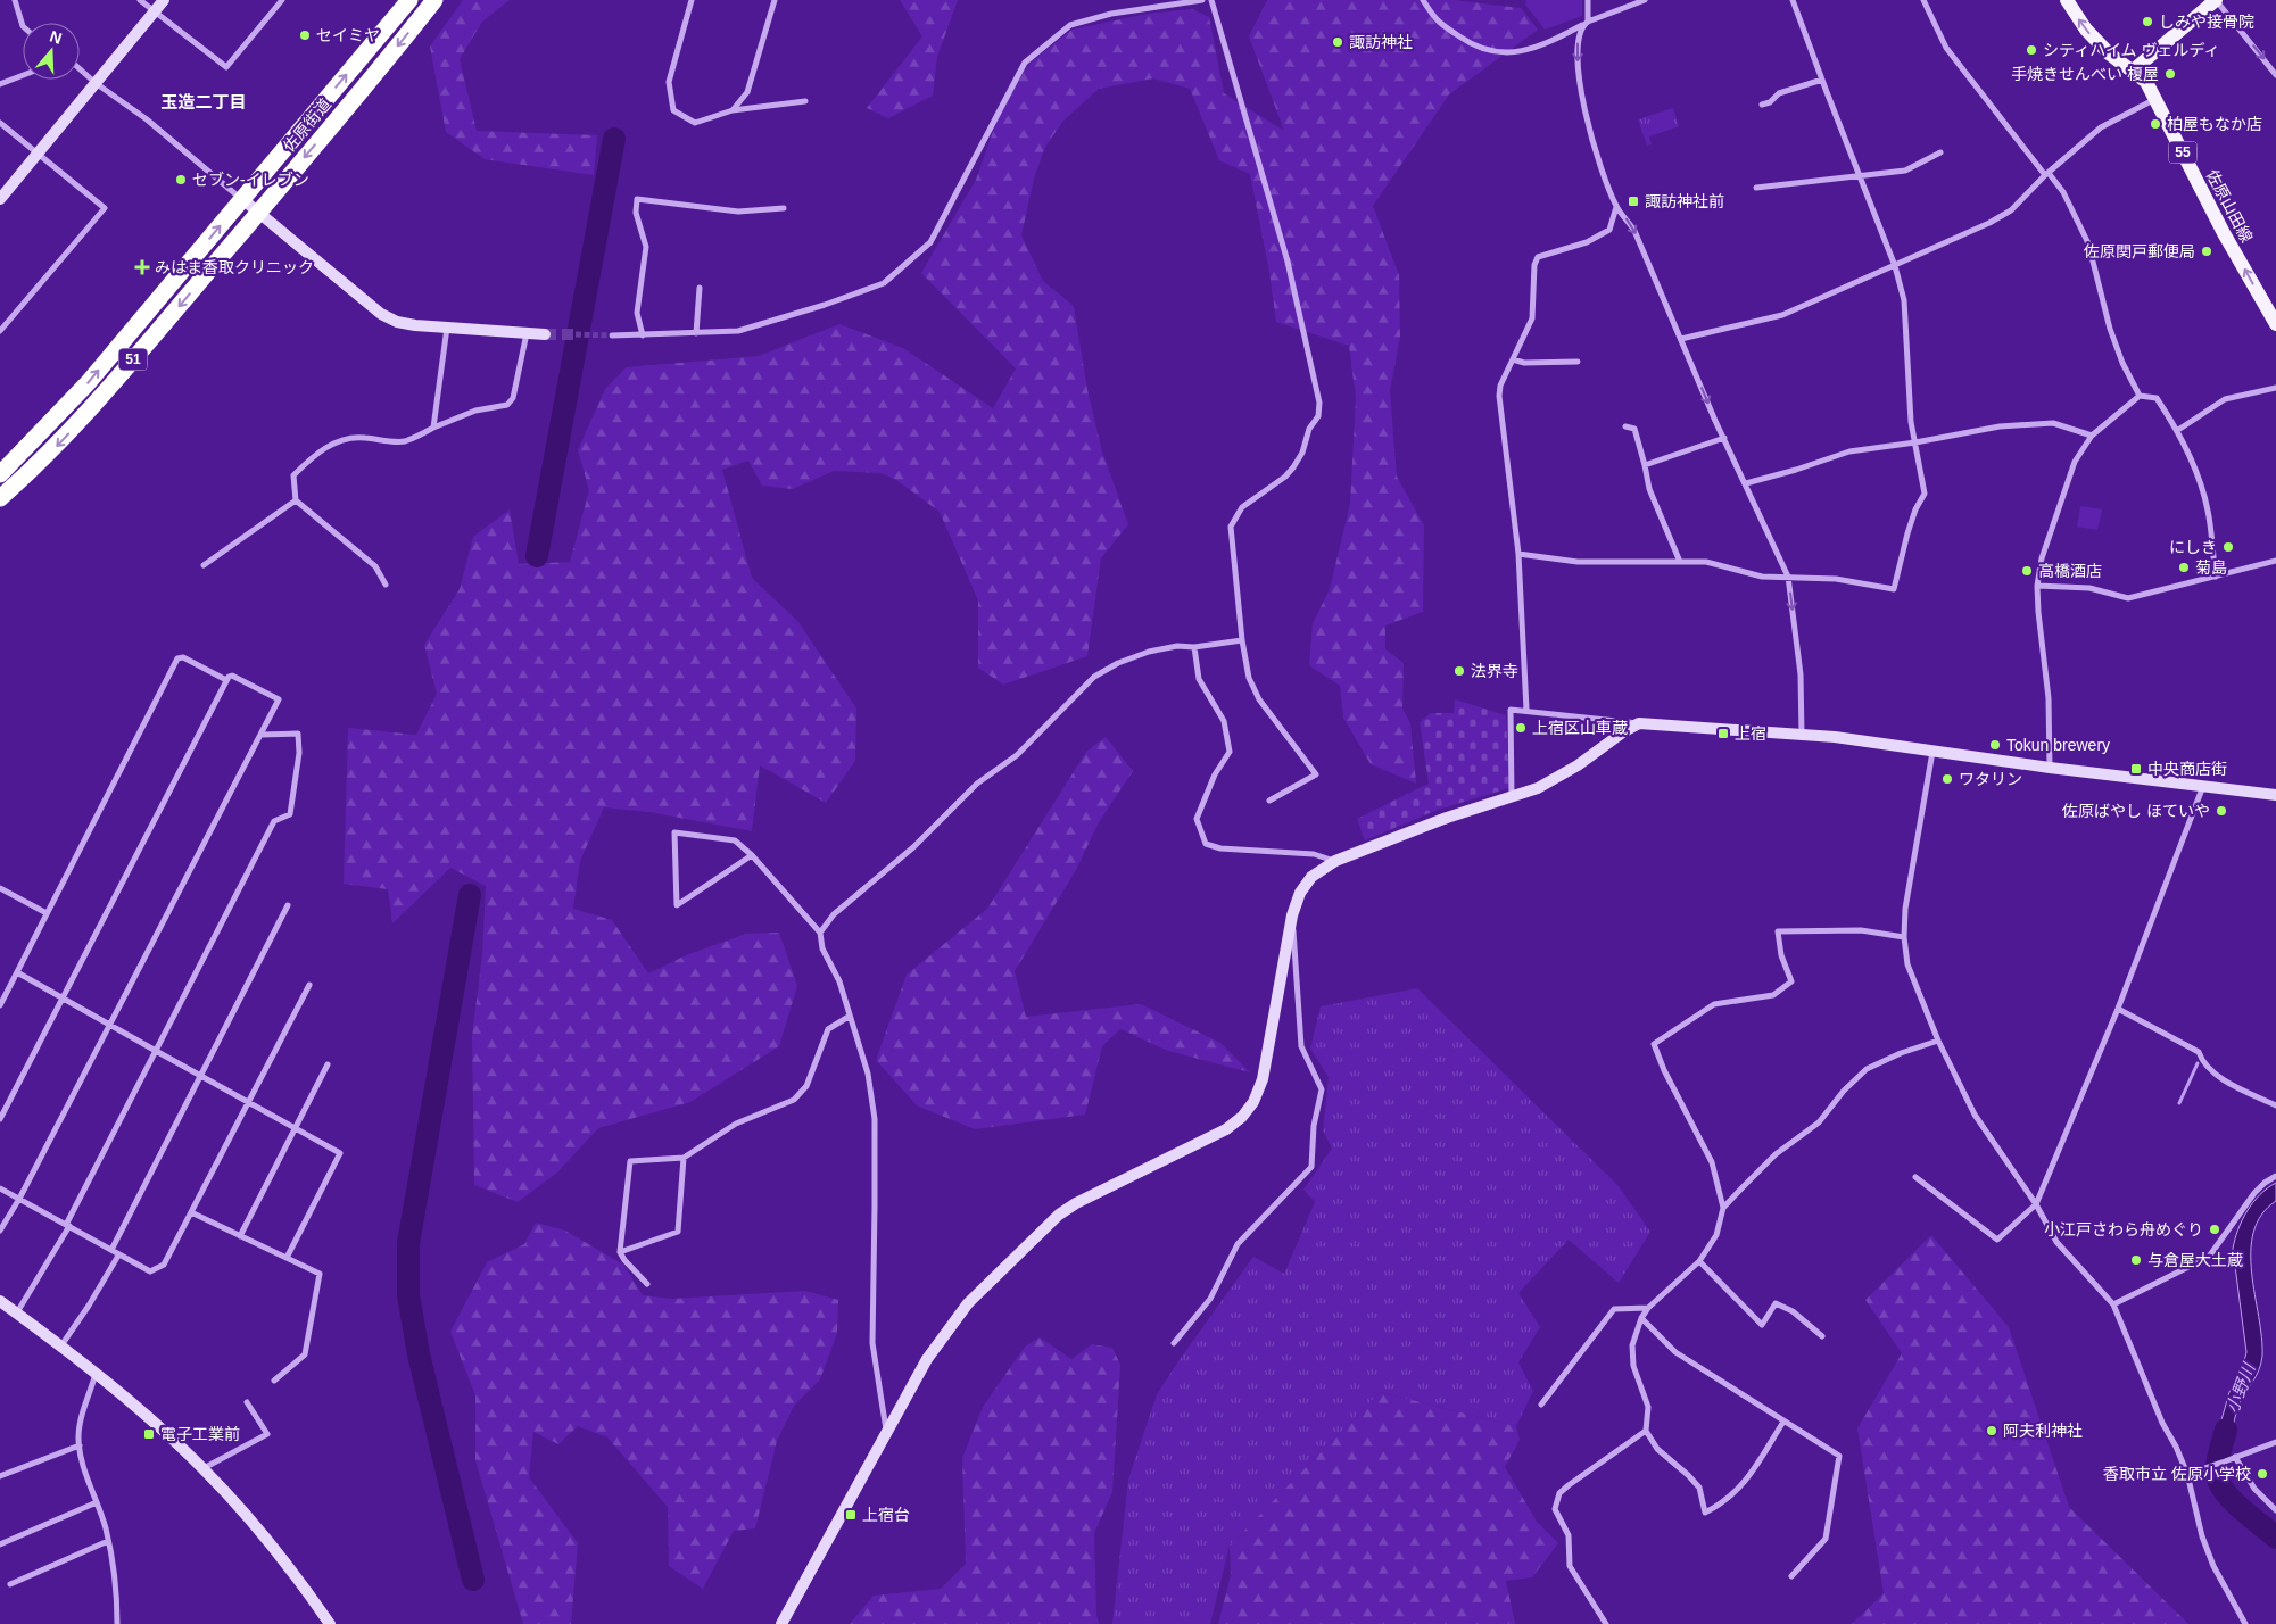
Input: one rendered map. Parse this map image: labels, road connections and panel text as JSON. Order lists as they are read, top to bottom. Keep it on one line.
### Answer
{"streets":{"highway":["佐原街道","51"],"main road":["55","佐原山田線"]},"one_way":["佐原山田線"],"districts":["玉造二丁目"],"water":["小野川"],"places":{"other":["しみや接骨院","セイミヤ","諏訪神社","シティハイム ヴェルディ","手焼きせんべい 榎屋","柏屋もなか店","セブン-イレブン","佐原関戸郵便局","にしき","菊島","高橋酒店","法界寺","上宿区山車蔵","Tokun brewery","ワタリン","佐原ばやし ほていや","小江戸さわら舟めぐり","与倉屋大土蔵","阿夫利神社","香取市立 佐原小学校"],"transit":["諏訪神社前","上宿","中央商店街","電子工業前","上宿台"],"health":["みはま香取クリニック"]},"north":"top"}
